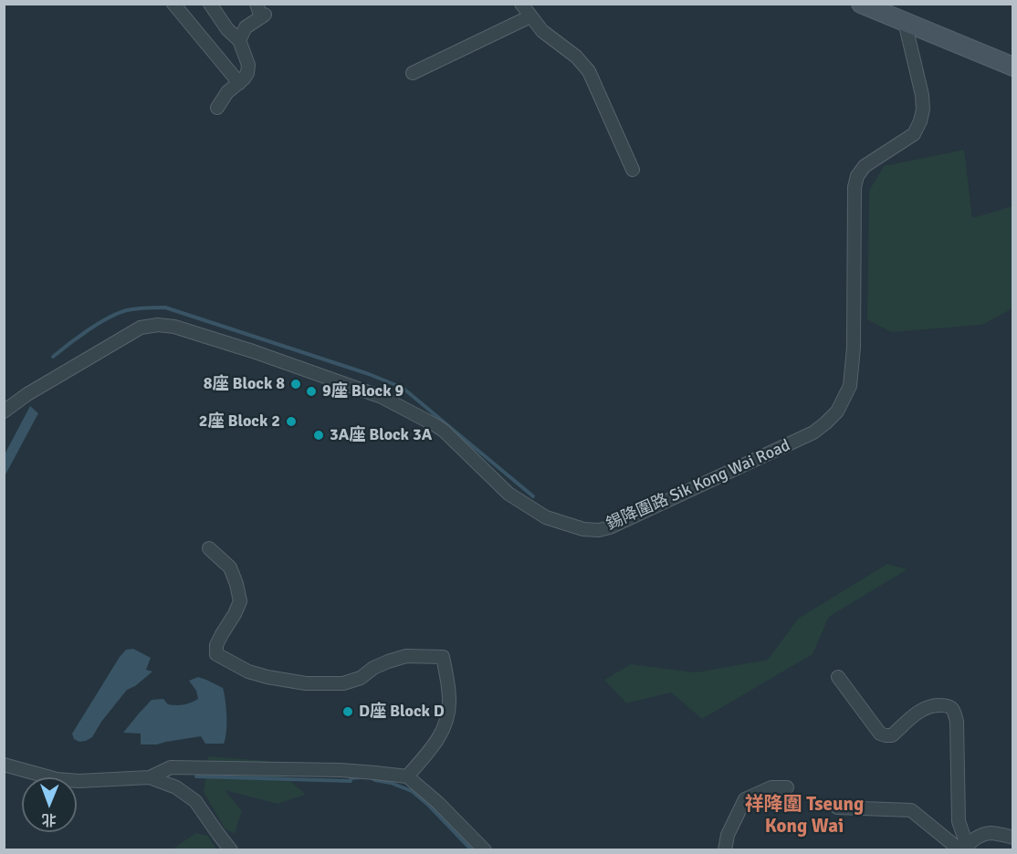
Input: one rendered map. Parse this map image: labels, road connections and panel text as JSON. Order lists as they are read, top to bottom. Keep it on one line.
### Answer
{"streets":{"street":["錫降圍路 Sik Kong Wai Road"]},"districts":["祥降圍 Tseung Kong Wai"],"places":["8座 Block 8","9座 Block 9","2座 Block 2","3A座 Block 3A","D座 Block D"],"north":"bottom"}
